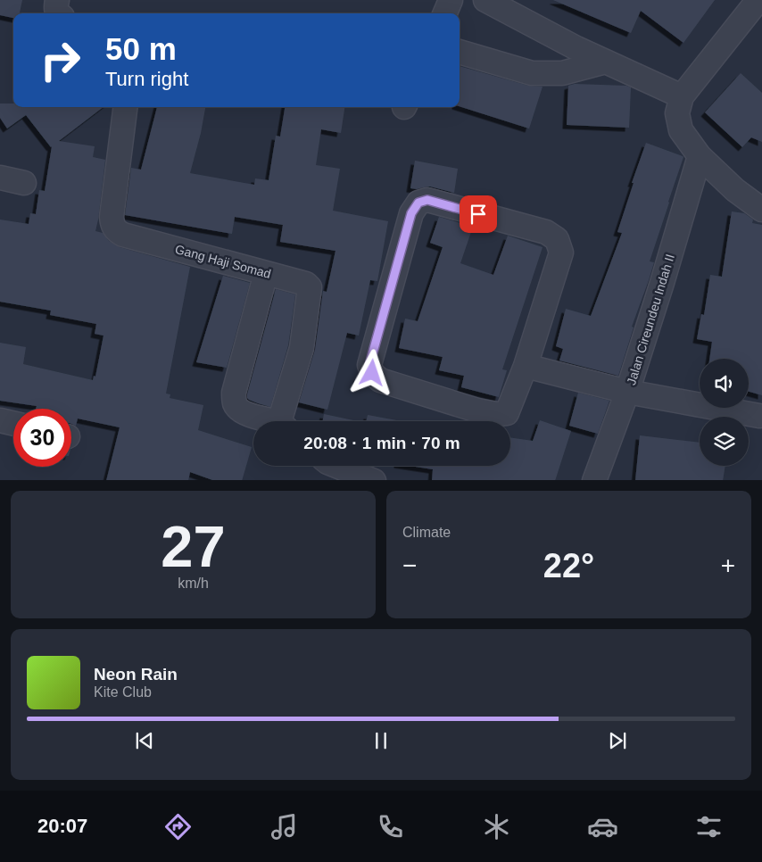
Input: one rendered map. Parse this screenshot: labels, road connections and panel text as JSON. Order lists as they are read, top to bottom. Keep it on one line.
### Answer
{"streets":{"street":["Gang Haji Somad","Jalan Cireundeu Indah II"]},"page":{"turn":["50 m","Turn right"],"limit":"30","trip":"20:08 · 1 min · 70 m","tile":[["27","km/h"],"Climate"],"heat":["−","22°","+"],"song":["Neon Rain","Kite Club"],"tabs":"20:07"}}
